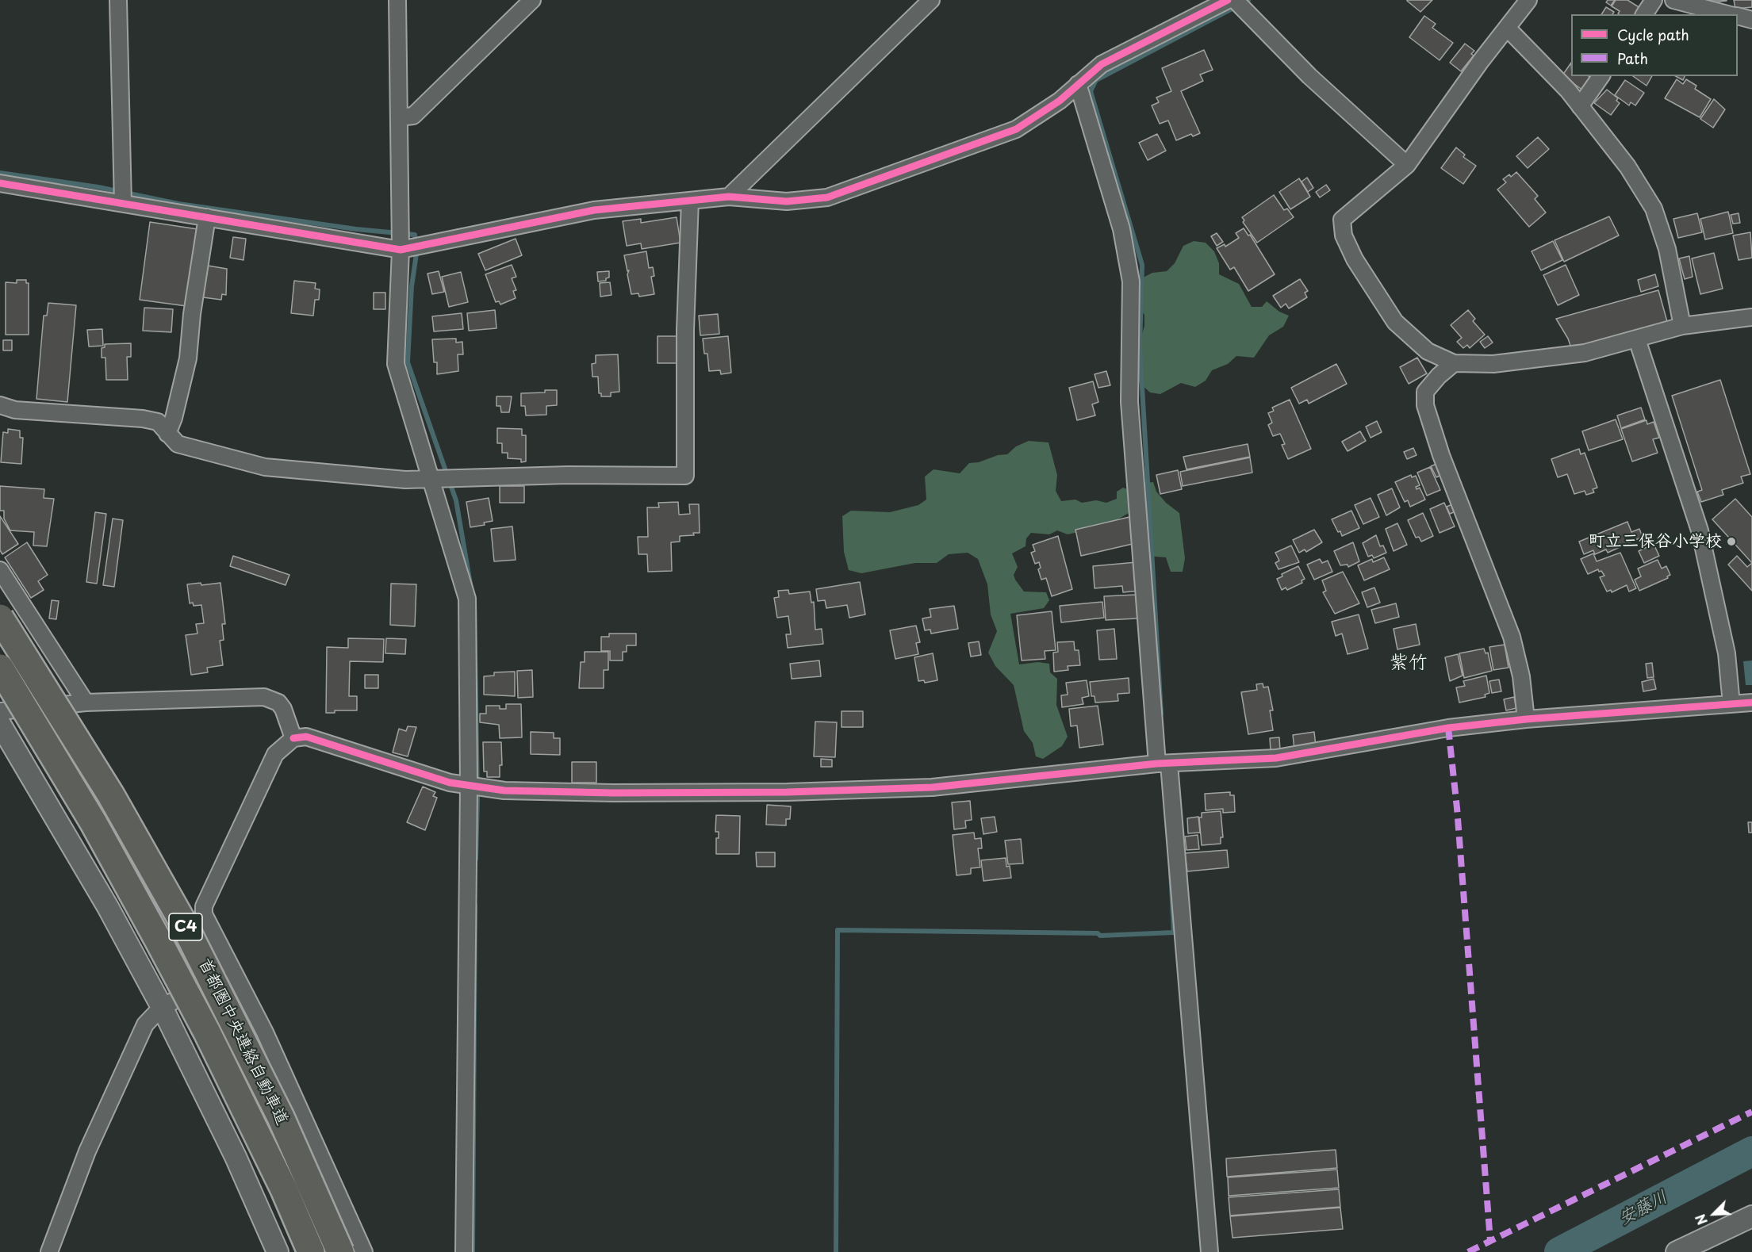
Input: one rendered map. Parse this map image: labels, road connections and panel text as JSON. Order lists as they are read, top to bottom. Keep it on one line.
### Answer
{"streets":{"highway":["C4","首都圏中央連絡自動車道"]},"districts":["紫竹"],"water":["安藤川"],"places":["町立三保谷小学校"],"legend":["Cycle path","Path"],"north":"bottom left"}
